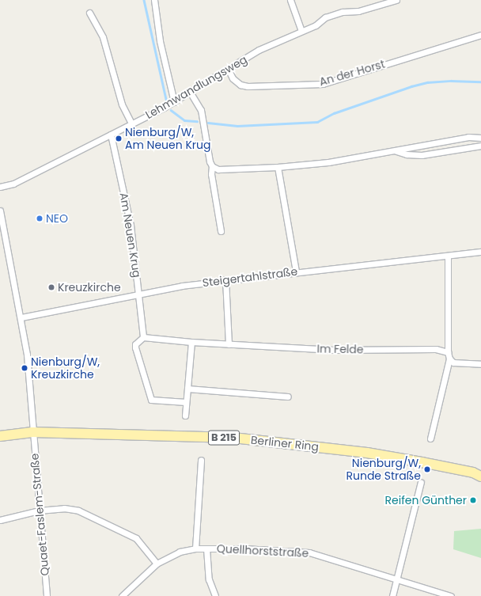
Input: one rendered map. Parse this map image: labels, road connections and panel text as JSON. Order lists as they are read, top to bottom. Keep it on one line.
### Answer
{"streets":{"main road":["B 215","Berliner Ring"],"street":["An der Horst","Lehmwandlungsweg","Am Neuen Krug","Steigertahlstraße","Im Felde","Quaet-Faslem-Straße","Quellhorststraße"]},"crossings":[["An der Horst","Lehmwandlungsweg"],["Lehmwandlungsweg","Am Neuen Krug"],["Am Neuen Krug","Steigertahlstraße"],["Steigertahlstraße","Quaet-Faslem-Straße"],["Berliner Ring","Quaet-Faslem-Straße"]],"places":["Nienburg/W, Am Neuen Krug","NEO","Kreuzkirche","Nienburg/W, Kreuzkirche","Nienburg/W, Runde Straße","Reifen Günther"]}
